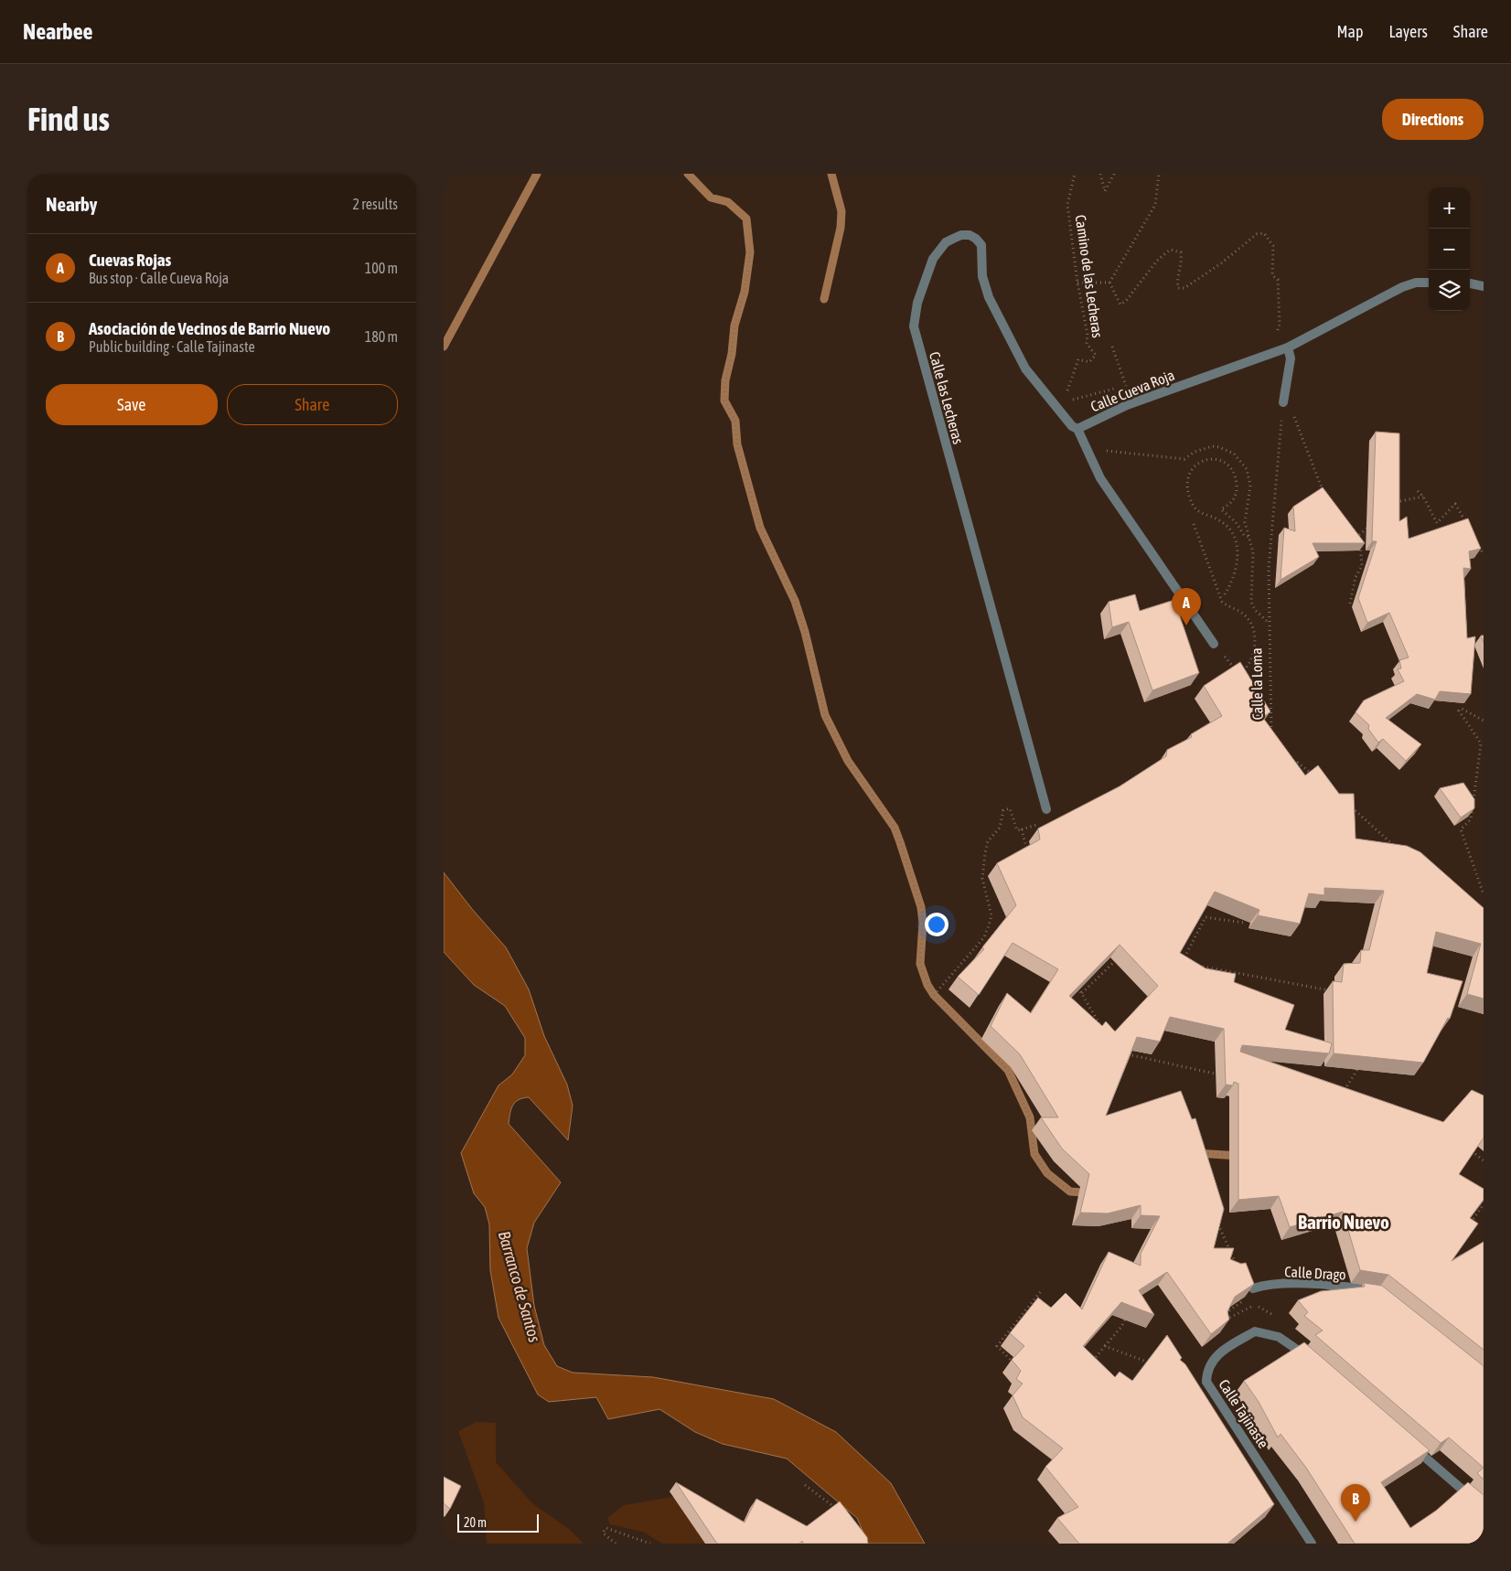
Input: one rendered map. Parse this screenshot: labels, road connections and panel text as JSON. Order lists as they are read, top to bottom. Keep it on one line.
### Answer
{"streets":{"street":["Calle Cueva Roja","Calle las Lecheras","Calle Drago","Calle Tajinaste"],"path":["Camino de las Lecheras","Calle la Loma"]},"crossings":[["Calle Cueva Roja","Calle las Lecheras"]],"districts":["Barrio Nuevo"],"water":["Barranco de Santos"],"scale_bar":"20 m","page":{"header":"Nearbee","nav":["Map","Layers","Share"],"buttons":["Directions",["Save","Share"]],"title":"Find us","heading":["Nearby","2 results"],"map_buttons":["+","−"],"list":[{"mark":"A","name":"Cuevas Rojas","note":"Bus stop · Calle Cueva Roja","value":"100 m"},{"mark":"B","name":"Asociación de Vecinos de Barrio Nuevo","note":"Public building · Calle Tajinaste","value":"180 m"}],"pins":["A","B"],"scale":"20 m"}}
